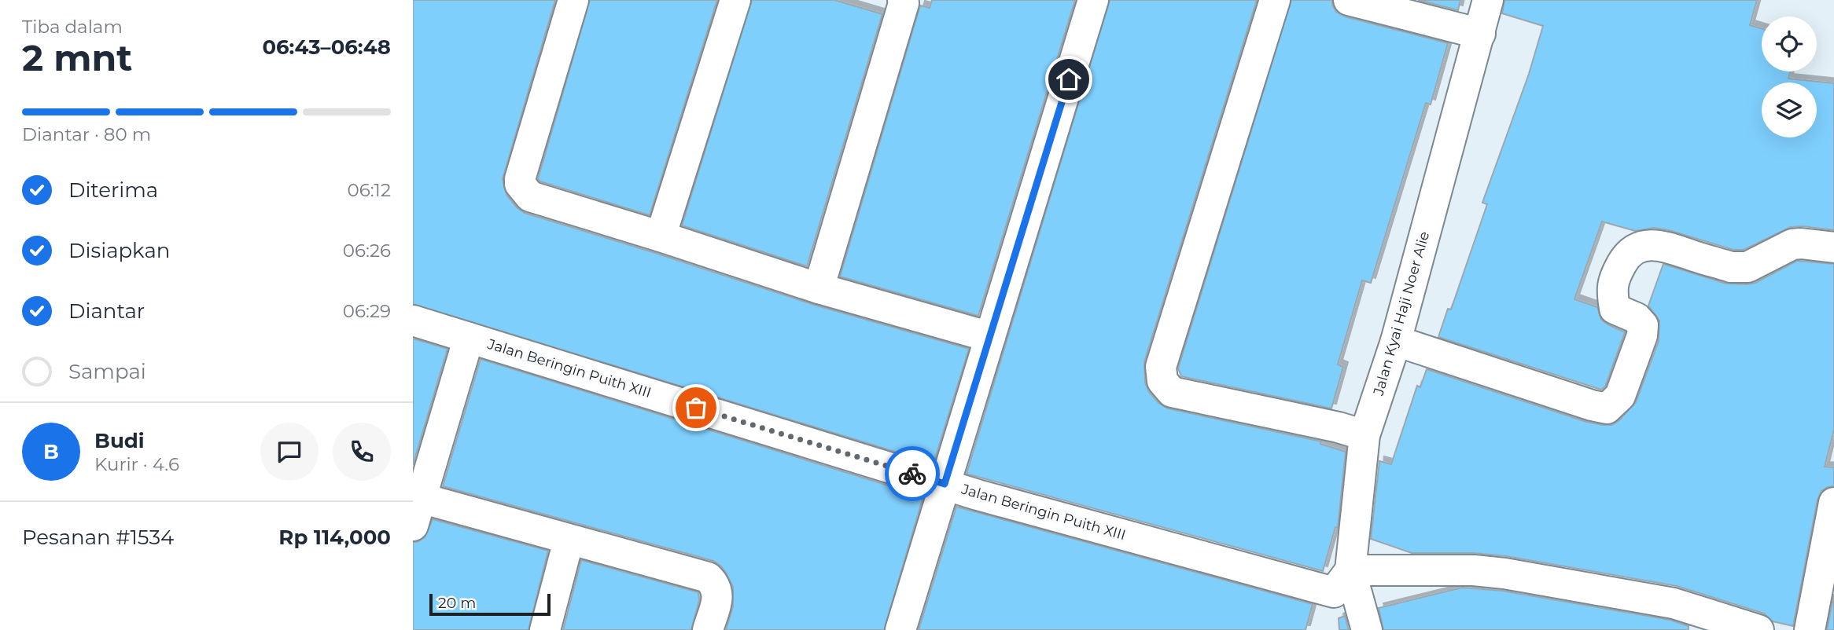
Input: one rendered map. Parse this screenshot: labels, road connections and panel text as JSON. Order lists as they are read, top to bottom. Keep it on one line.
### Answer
{"streets":{"street":["Jalan Kyai Haji Noer Alie","Jalan Beringin Puith XIII"]},"crossings":[["Jalan Kyai Haji Noer Alie","Jalan Beringin Puith XIII"]],"scale_bar":"20 m","page":{"heading":["2 mnt","Tiba dalam","06:43–06:48"],"panel":["Budi","Kurir · 4.6","Pesanan #1534","Rp 114,000"],"bar":"Diantar · 80 m","list":[["Diterima","06:12"],["Disiapkan","06:26"],["Diantar","06:29"],"Sampai"],"round":"B","scale":"20 m"}}
